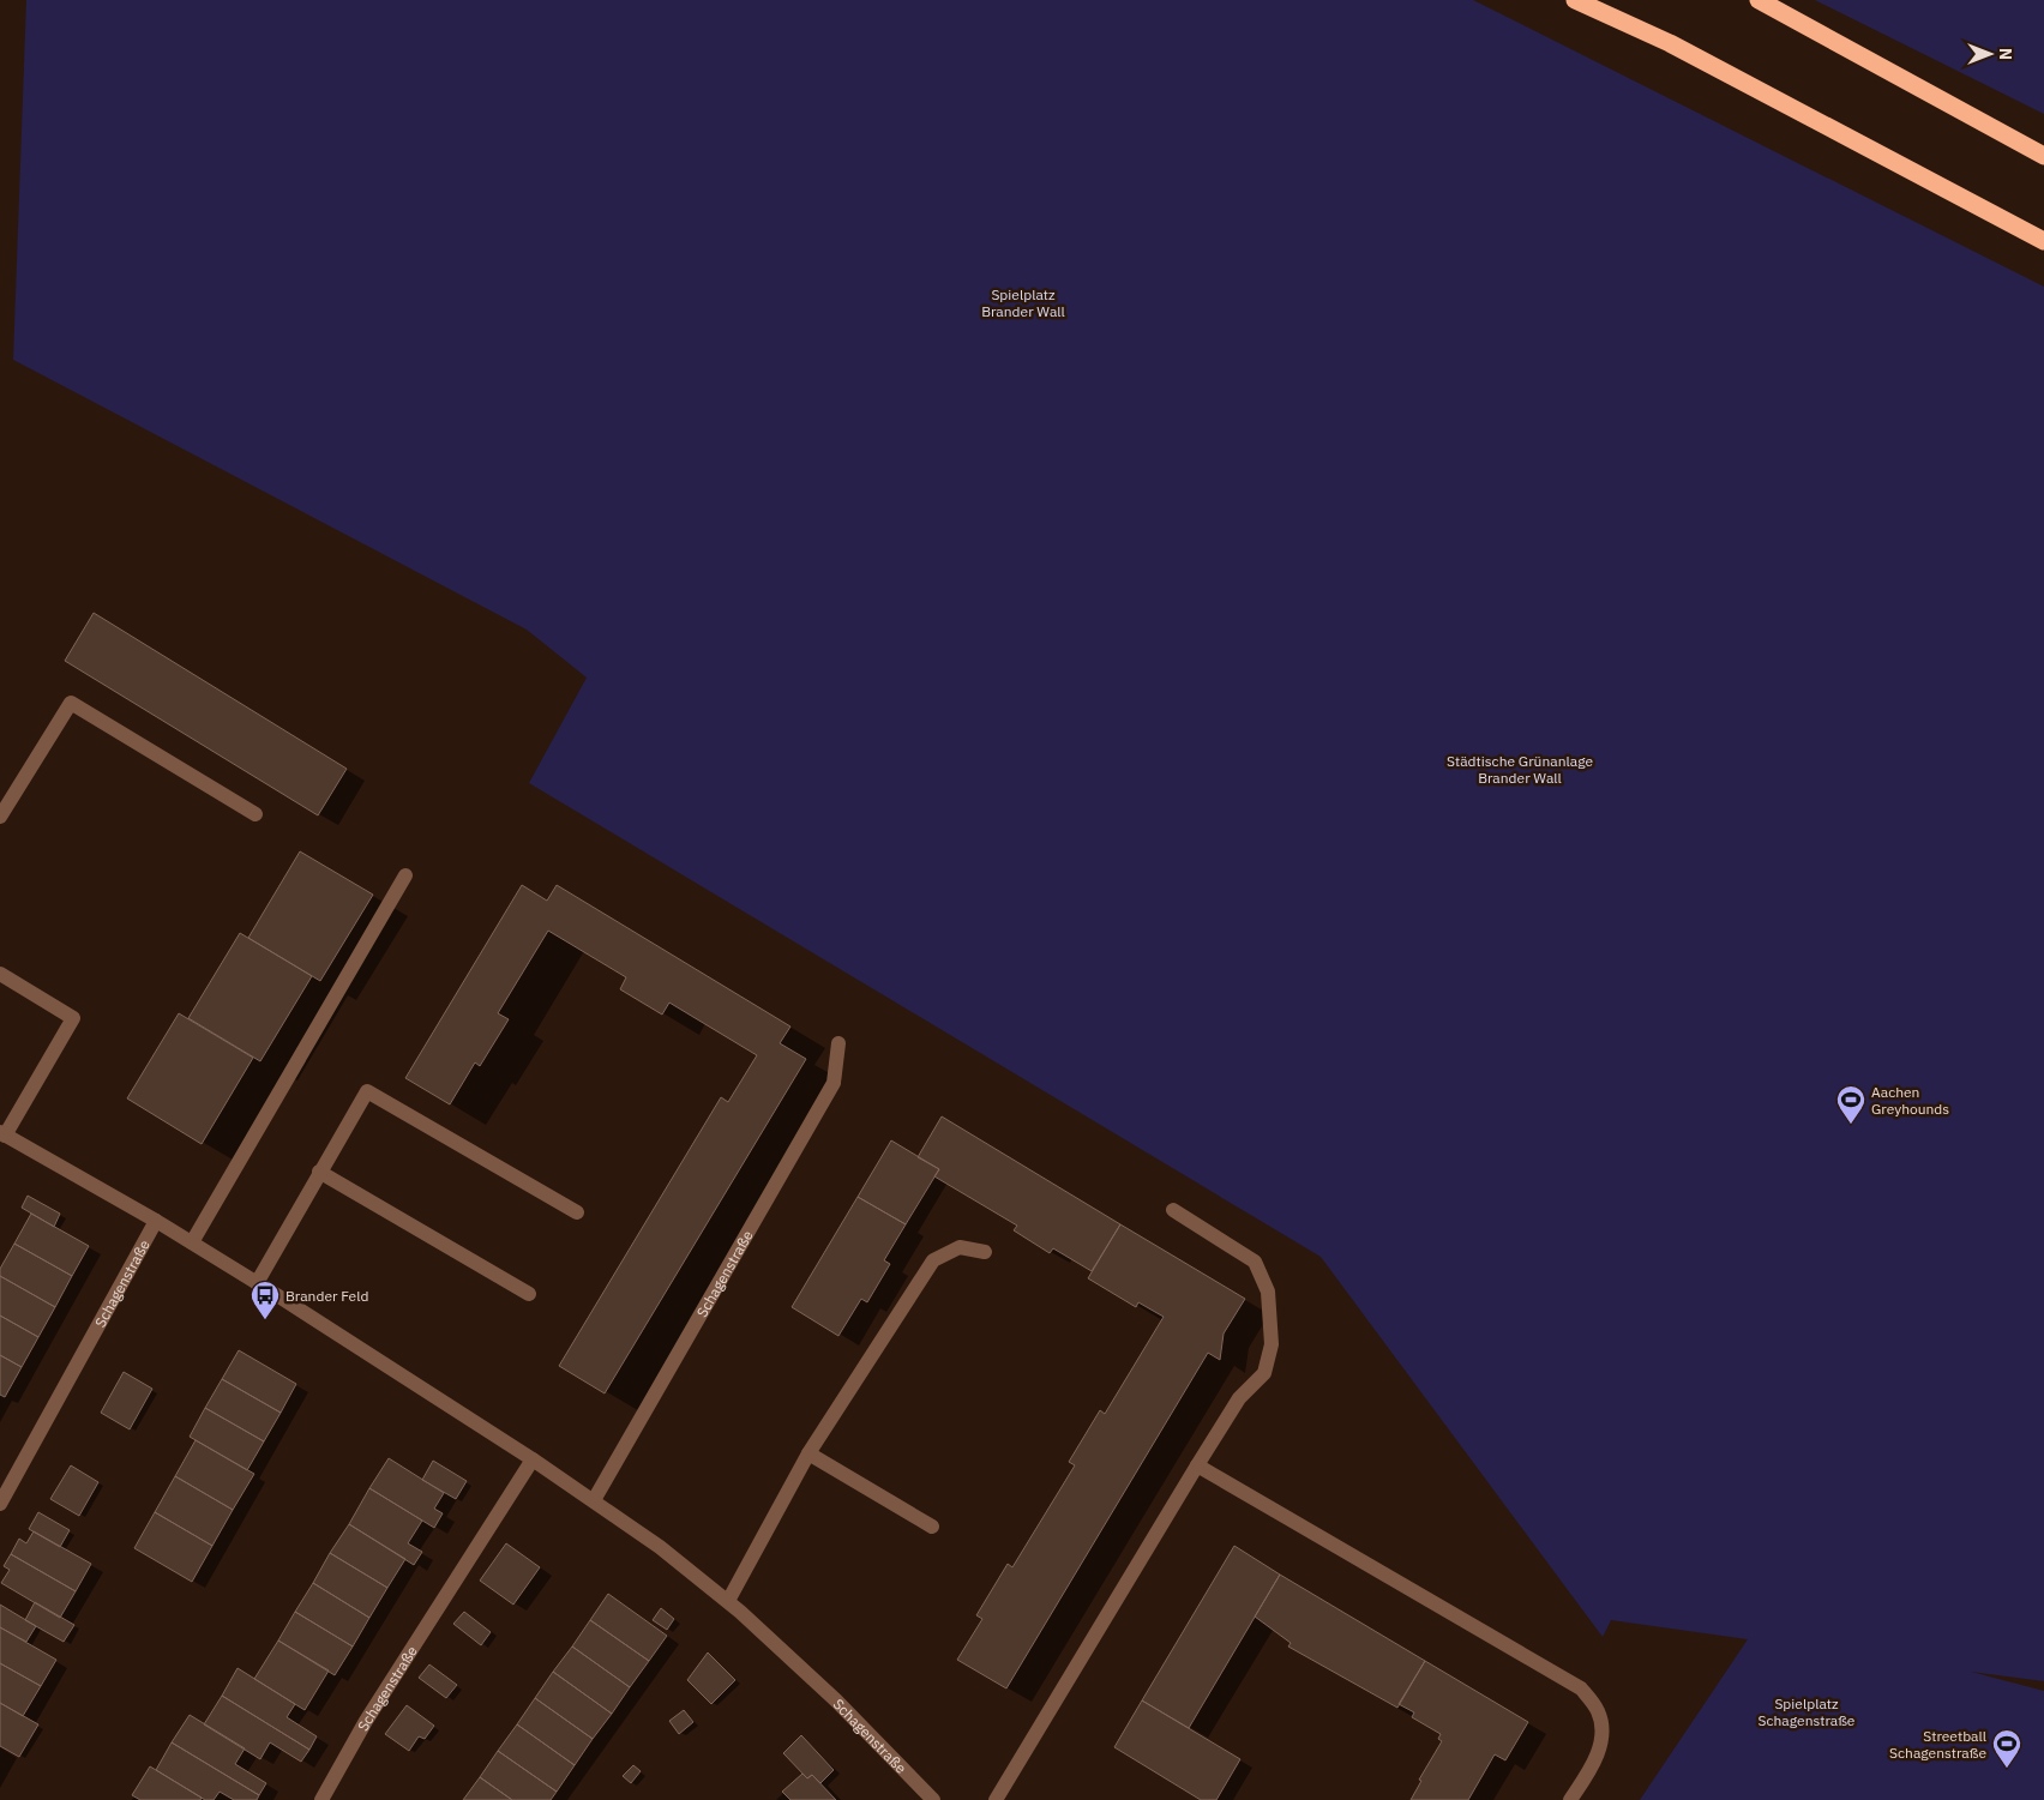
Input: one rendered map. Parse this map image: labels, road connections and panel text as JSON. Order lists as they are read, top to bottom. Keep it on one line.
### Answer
{"streets":{"street":["Schagenstraße"]},"parks":["Spielplatz Brander Wall","Städtische Grünanlage Brander Wall","Spielplatz Schagenstraße"],"places":{"sports":["Aachen Greyhounds","Streetball Schagenstraße"],"bus stop":["Brander Feld"]},"north":"right"}
